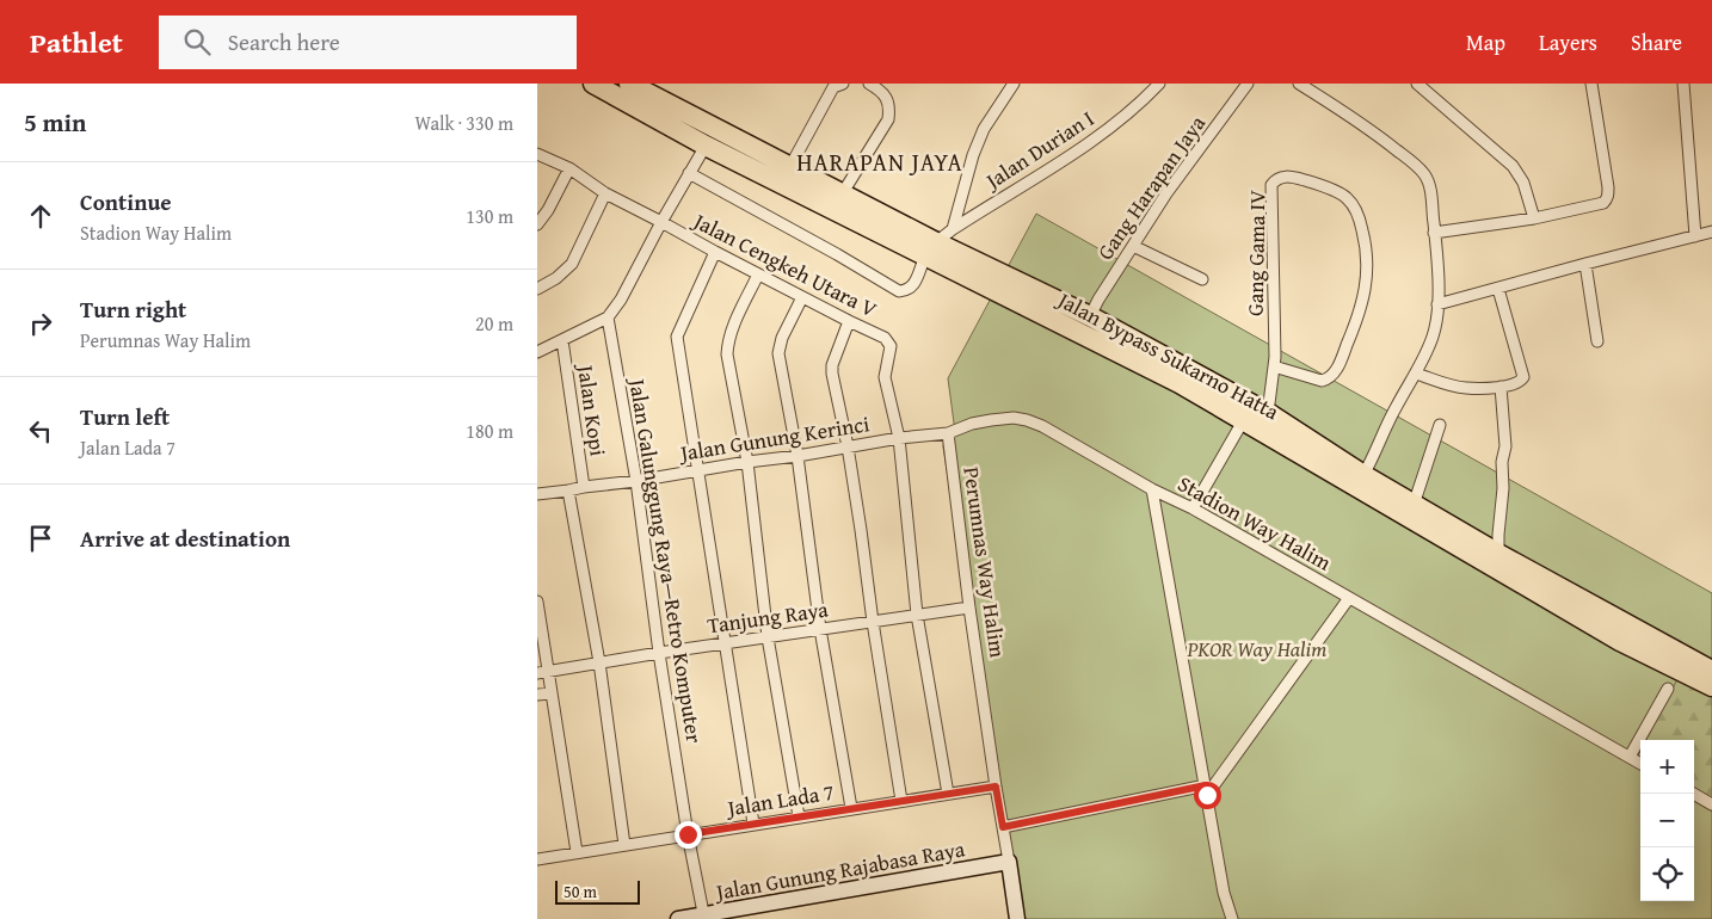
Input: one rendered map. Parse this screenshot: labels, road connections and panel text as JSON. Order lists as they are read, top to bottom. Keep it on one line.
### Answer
{"streets":{"highway":["Jalan Bypass Sukarno Hatta"],"street":["Jalan Durian I","Gang Harapan Jaya","Gang Gama IV","Jalan Cengkeh Utara V","Jalan Kopi","Jalan Gunung Kerinci","Stadion Way Halim","Jalan Galunggung Raya—Retro Komputer","Perumnas Way Halim","Tanjung Raya","Jalan Lada 7","Jalan Gunung Rajabasa Raya"]},"crossings":[["Jalan Durian I","Jalan Bypass Sukarno Hatta"],["Gang Harapan Jaya","Jalan Bypass Sukarno Hatta"],["Gang Gama IV","Jalan Bypass Sukarno Hatta"],["Jalan Cengkeh Utara V","Jalan Gunung Kerinci"],["Jalan Kopi","Jalan Gunung Kerinci"],["Jalan Gunung Kerinci","Jalan Galunggung Raya—Retro Komputer"],["Jalan Gunung Kerinci","Perumnas Way Halim"],["Jalan Galunggung Raya—Retro Komputer","Tanjung Raya"],["Jalan Galunggung Raya—Retro Komputer","Jalan Lada 7"],["Jalan Galunggung Raya—Retro Komputer","Jalan Gunung Rajabasa Raya"],["Perumnas Way Halim","Tanjung Raya"],["Perumnas Way Halim","Jalan Lada 7"],["Perumnas Way Halim","Jalan Gunung Rajabasa Raya"]],"districts":["HARAPAN JAYA"],"parks":["PKOR Way Halim"],"scale_bar":"50 m","page":{"header":"Pathlet","search":"Search here","nav":["Map","Layers","Share"],"heading":["5 min","Walk · 330 m"],"list":[["Continue","Stadion Way Halim","130 m"],["Turn right","Perumnas Way Halim","20 m"],["Turn left","Jalan Lada 7","180 m"],"Arrive at destination"],"map_buttons":["+","−"],"scale":"50 m"}}
